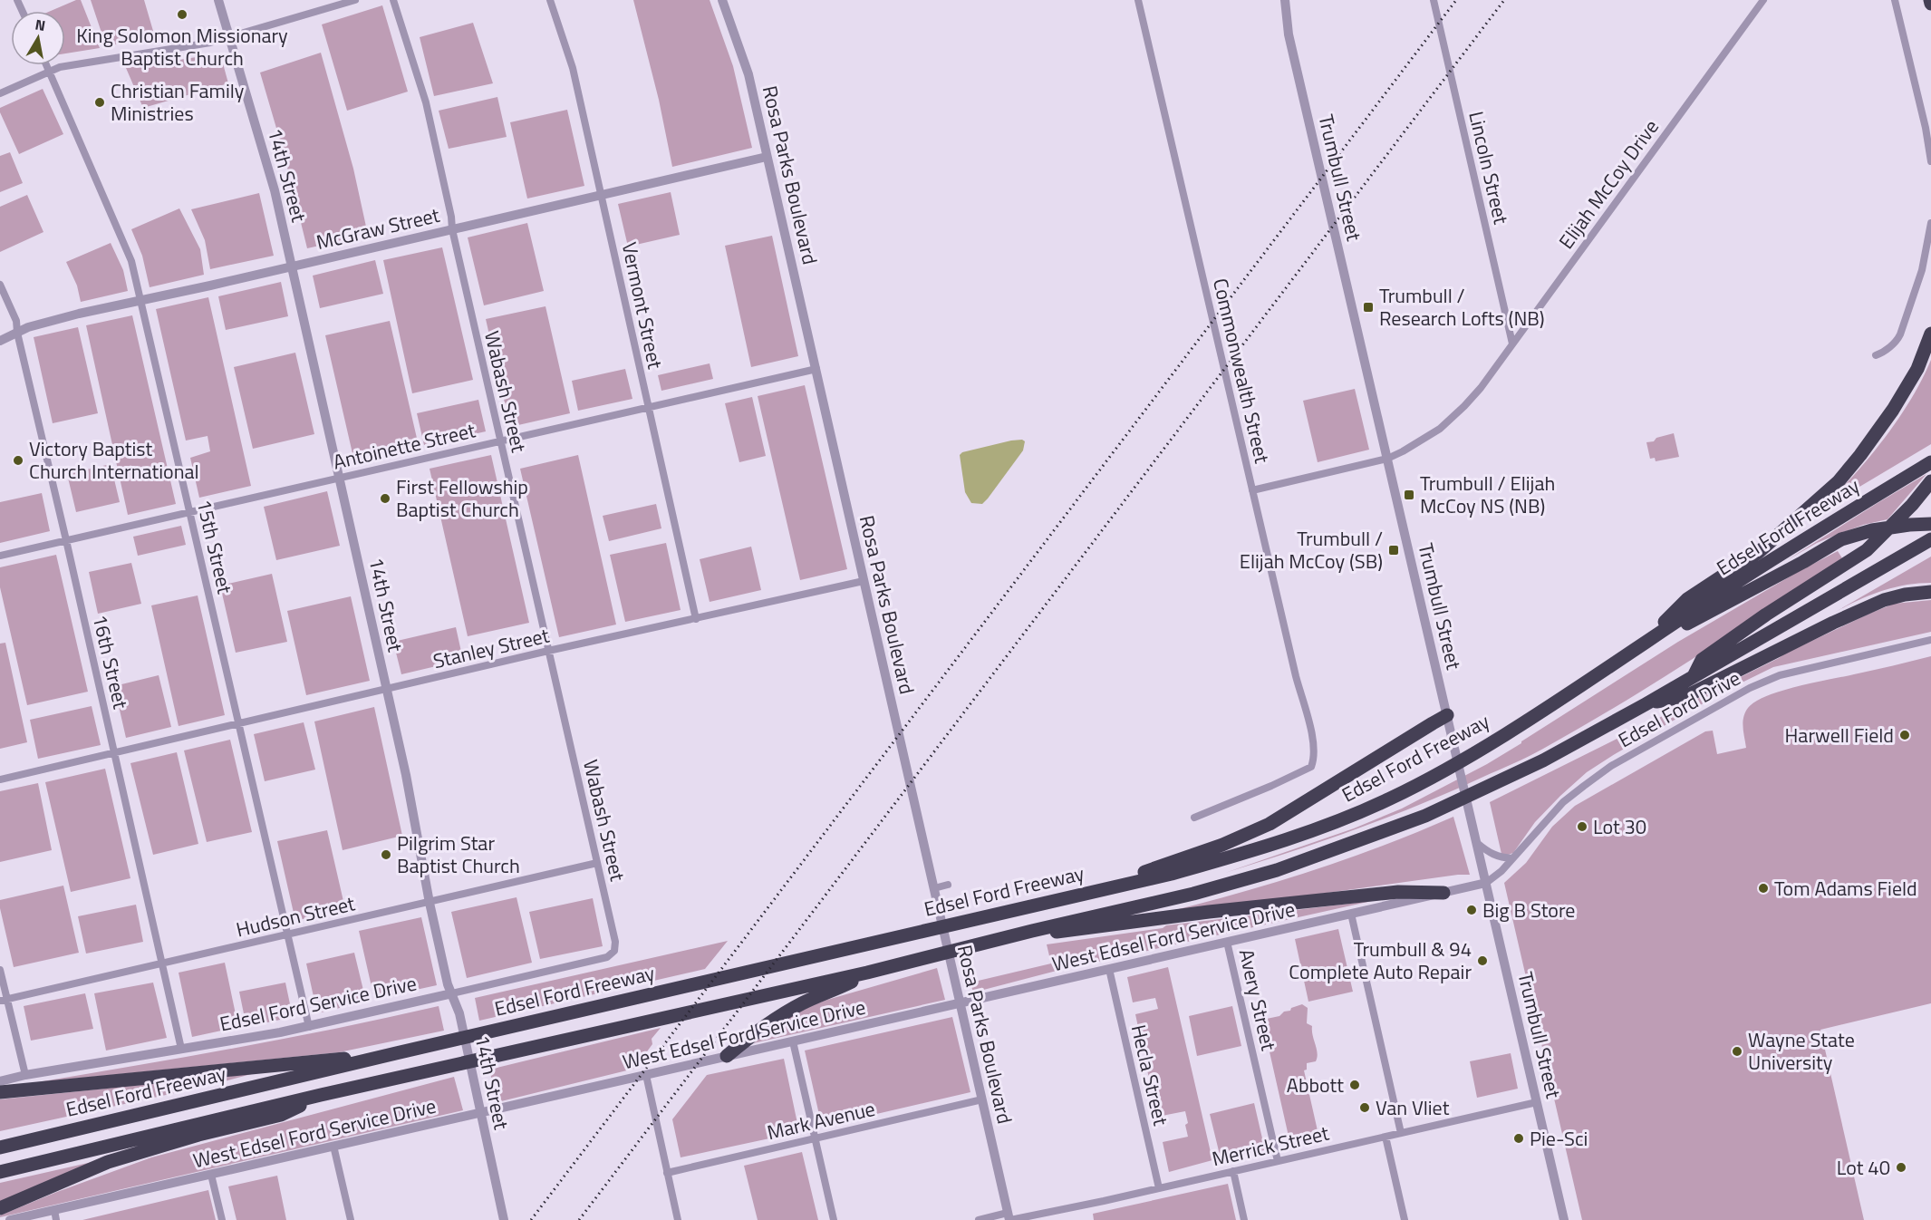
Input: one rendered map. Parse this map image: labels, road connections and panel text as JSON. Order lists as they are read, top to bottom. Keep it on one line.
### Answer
{"streets":{"highway":["Edsel Ford Freeway"],"street":["Lincoln Street","14th Street","Rosa Parks Boulevard","Trumbull Street","Elijah McCoy Drive","McGraw Street","Vermont Street","Commonwealth Street","Wabash Street","Antoinette Street","15th Street","Stanley Street","16th Street","Edsel Ford Drive","Hudson Street","West Edsel Ford Service Drive","Avery Street","Edsel Ford Service Drive","Hecla Street","Mark Avenue","Merrick Street"]},"crossings":[["Lincoln Street","Elijah McCoy Drive"],["14th Street","McGraw Street"],["14th Street","Antoinette Street"],["14th Street","Stanley Street"],["14th Street","Hudson Street"],["14th Street","West Edsel Ford Service Drive"],["14th Street","Edsel Ford Service Drive"],["Rosa Parks Boulevard","McGraw Street"],["Rosa Parks Boulevard","Antoinette Street"],["Rosa Parks Boulevard","Stanley Street"],["Rosa Parks Boulevard","West Edsel Ford Service Drive"],["Rosa Parks Boulevard","Mark Avenue"],["Rosa Parks Boulevard","Merrick Street"],["Trumbull Street","Elijah McCoy Drive"],["Trumbull Street","Edsel Ford Drive"],["Trumbull Street","West Edsel Ford Service Drive"],["Trumbull Street","Merrick Street"],["McGraw Street","Vermont Street"],["McGraw Street","Wabash Street"],["McGraw Street","15th Street"],["McGraw Street","16th Street"],["Vermont Street","Antoinette Street"],["Vermont Street","Stanley Street"],["Wabash Street","Antoinette Street"],["Wabash Street","Stanley Street"],["Wabash Street","Hudson Street"],["Wabash Street","Edsel Ford Service Drive"],["Antoinette Street","15th Street"],["Antoinette Street","16th Street"],["15th Street","Stanley Street"],["15th Street","Hudson Street"],["15th Street","Edsel Ford Service Drive"],["Stanley Street","16th Street"],["16th Street","Hudson Street"],["16th Street","Edsel Ford Service Drive"],["Edsel Ford Drive","West Edsel Ford Service Drive"],["West Edsel Ford Service Drive","Avery Street"],["West Edsel Ford Service Drive","Hecla Street"],["Avery Street","Merrick Street"],["Hecla Street","Merrick Street"]],"places":{"other":["King Solomon Missionary Baptist Church","Christian Family Ministries","Victory Baptist Church International","First Fellowship Baptist Church","Harwell Field","Lot 30","Pilgrim Star Baptist Church","Tom Adams Field","Big B Store","Trumbull & 94 Complete Auto Repair","Wayne State University","Abbott","Van Vliet","Pie-Sci","Lot 40"],"transit":["Trumbull / Research Lofts (NB)","Trumbull / Elijah McCoy NS (NB)","Trumbull / Elijah McCoy (SB)"]},"north":"top"}
